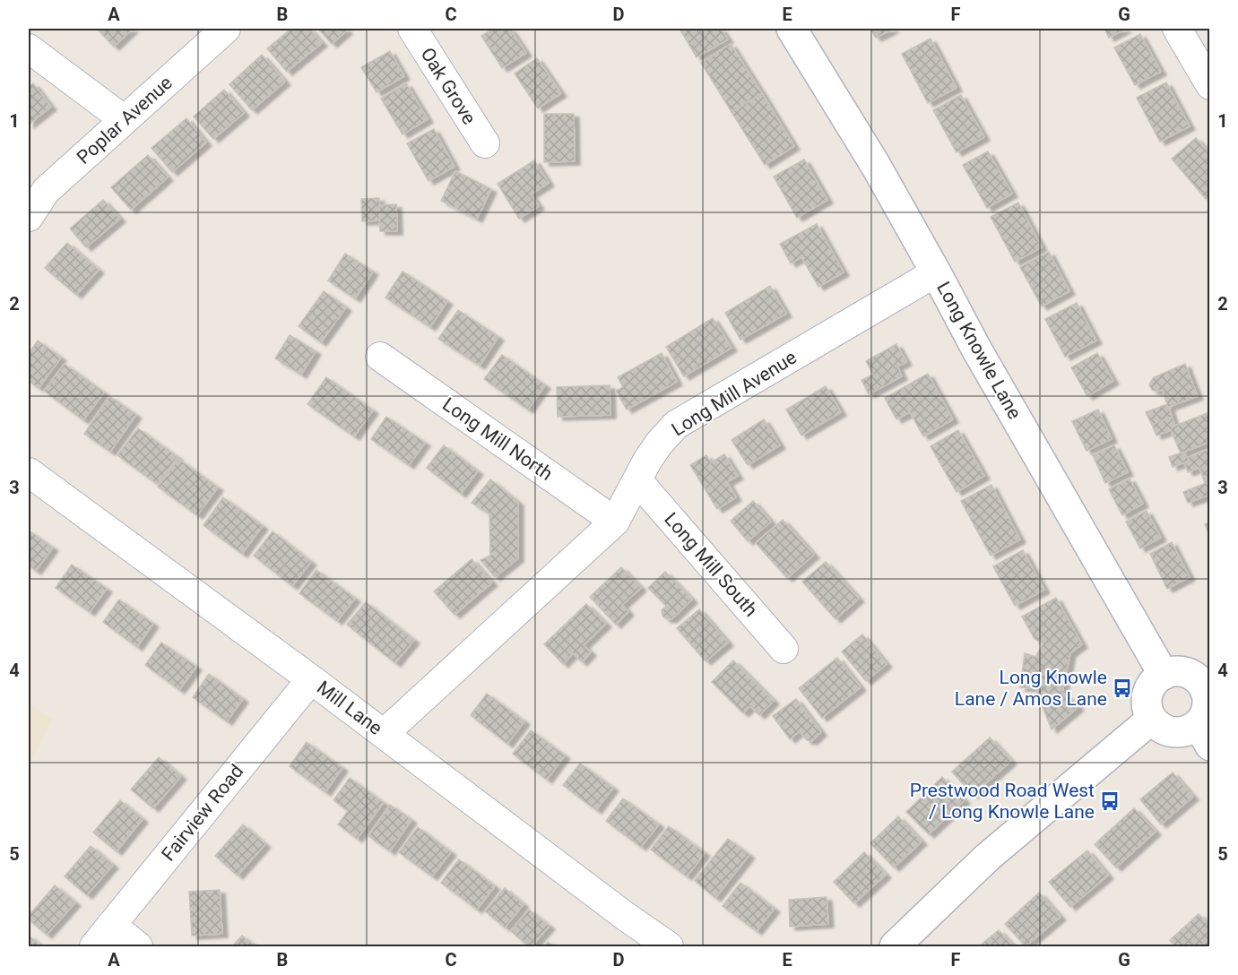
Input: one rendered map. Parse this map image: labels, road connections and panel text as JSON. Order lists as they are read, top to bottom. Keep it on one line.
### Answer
{"streets":{"main road":["Long Knowle Lane"],"street":["Oak Grove","Poplar Avenue","Long Mill Avenue","Long Mill North","Long Mill South","Mill Lane","Fairview Road"]},"crossings":[["Long Knowle Lane","Long Mill Avenue"],["Long Mill Avenue","Long Mill North"],["Long Mill Avenue","Long Mill South"],["Long Mill Avenue","Mill Lane"],["Mill Lane","Fairview Road"]],"places":{"bus stop":["Long Knowle Lane / Amos Lane","Prestwood Road West / Long Knowle Lane"]},"grid":{"columns":["A","B","C","D","E","F","G"],"rows":["1","2","3","4","5"]}}
